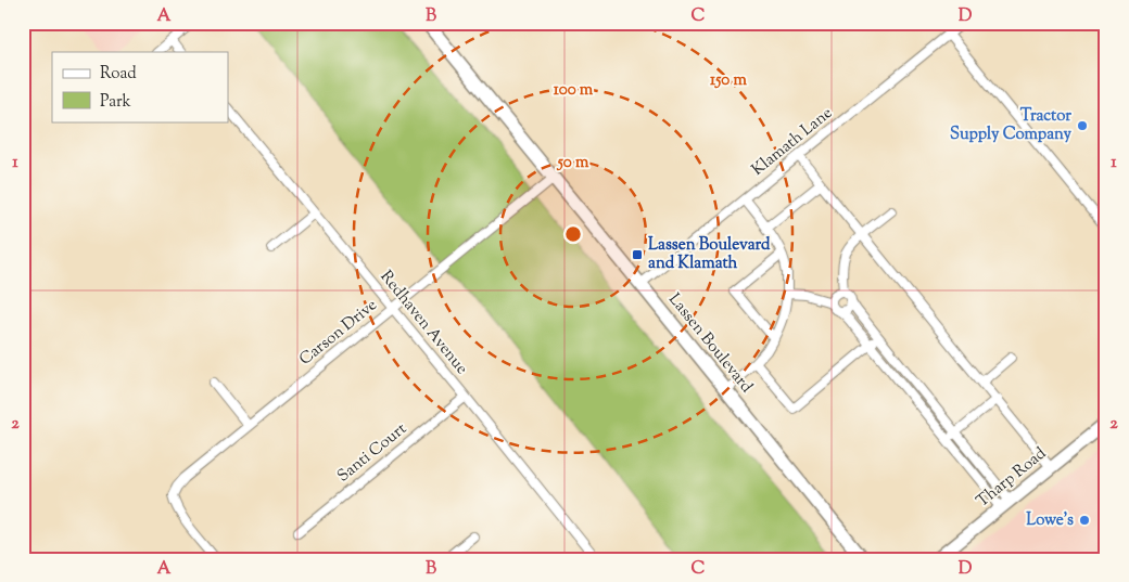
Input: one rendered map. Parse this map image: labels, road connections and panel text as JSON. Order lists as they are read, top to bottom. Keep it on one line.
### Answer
{"streets":{"street":["Klamath Lane","Redhaven Avenue","Carson Drive","Lassen Boulevard","Santi Court","Tharp Road"]},"crossings":[["Klamath Lane","Lassen Boulevard"],["Redhaven Avenue","Carson Drive"],["Redhaven Avenue","Santi Court"],["Carson Drive","Lassen Boulevard"]],"places":{"other":["Tractor Supply Company","Lowe's"],"transit":["Lassen Boulevard and Klamath"]},"legend":["Road","Park"],"grid":{"columns":["A","B","C","D"],"rows":["1","2"]},"rings":["150 m","100 m","50 m"]}
